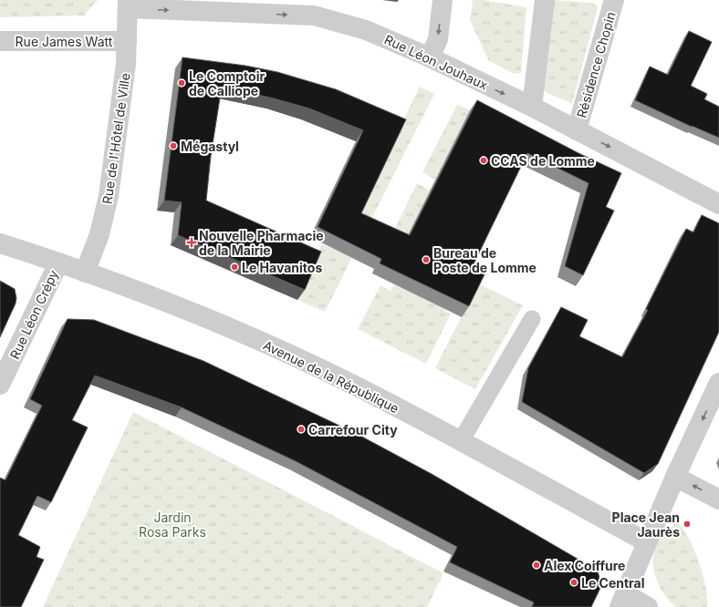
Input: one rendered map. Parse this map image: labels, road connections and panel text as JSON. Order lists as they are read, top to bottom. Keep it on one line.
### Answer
{"streets":{"street":["Rue James Watt","Rue Léon Jouhaux","Résidence Chopin","Rue de l'Hôtel de Ville","Rue Léon Crépy","Avenue de la République"]},"crossings":[["Rue James Watt","Rue de l'Hôtel de Ville"],["Rue Léon Jouhaux","Résidence Chopin"],["Rue Léon Jouhaux","Rue de l'Hôtel de Ville"],["Rue de l'Hôtel de Ville","Avenue de la République"],["Rue Léon Crépy","Avenue de la République"]],"one_way":["Rue Léon Jouhaux"],"parks":["Jardin Rosa Parks"],"places":{"other":["Le Comptoir de Calliope","Mégastyl","CCAS de Lomme","Bureau de Poste de Lomme","Le Havanitos","Carrefour City","Place Jean Jaurès","Alex Coiffure","Le Central"],"health":["Nouvelle Pharmacie de la Mairie"]}}
